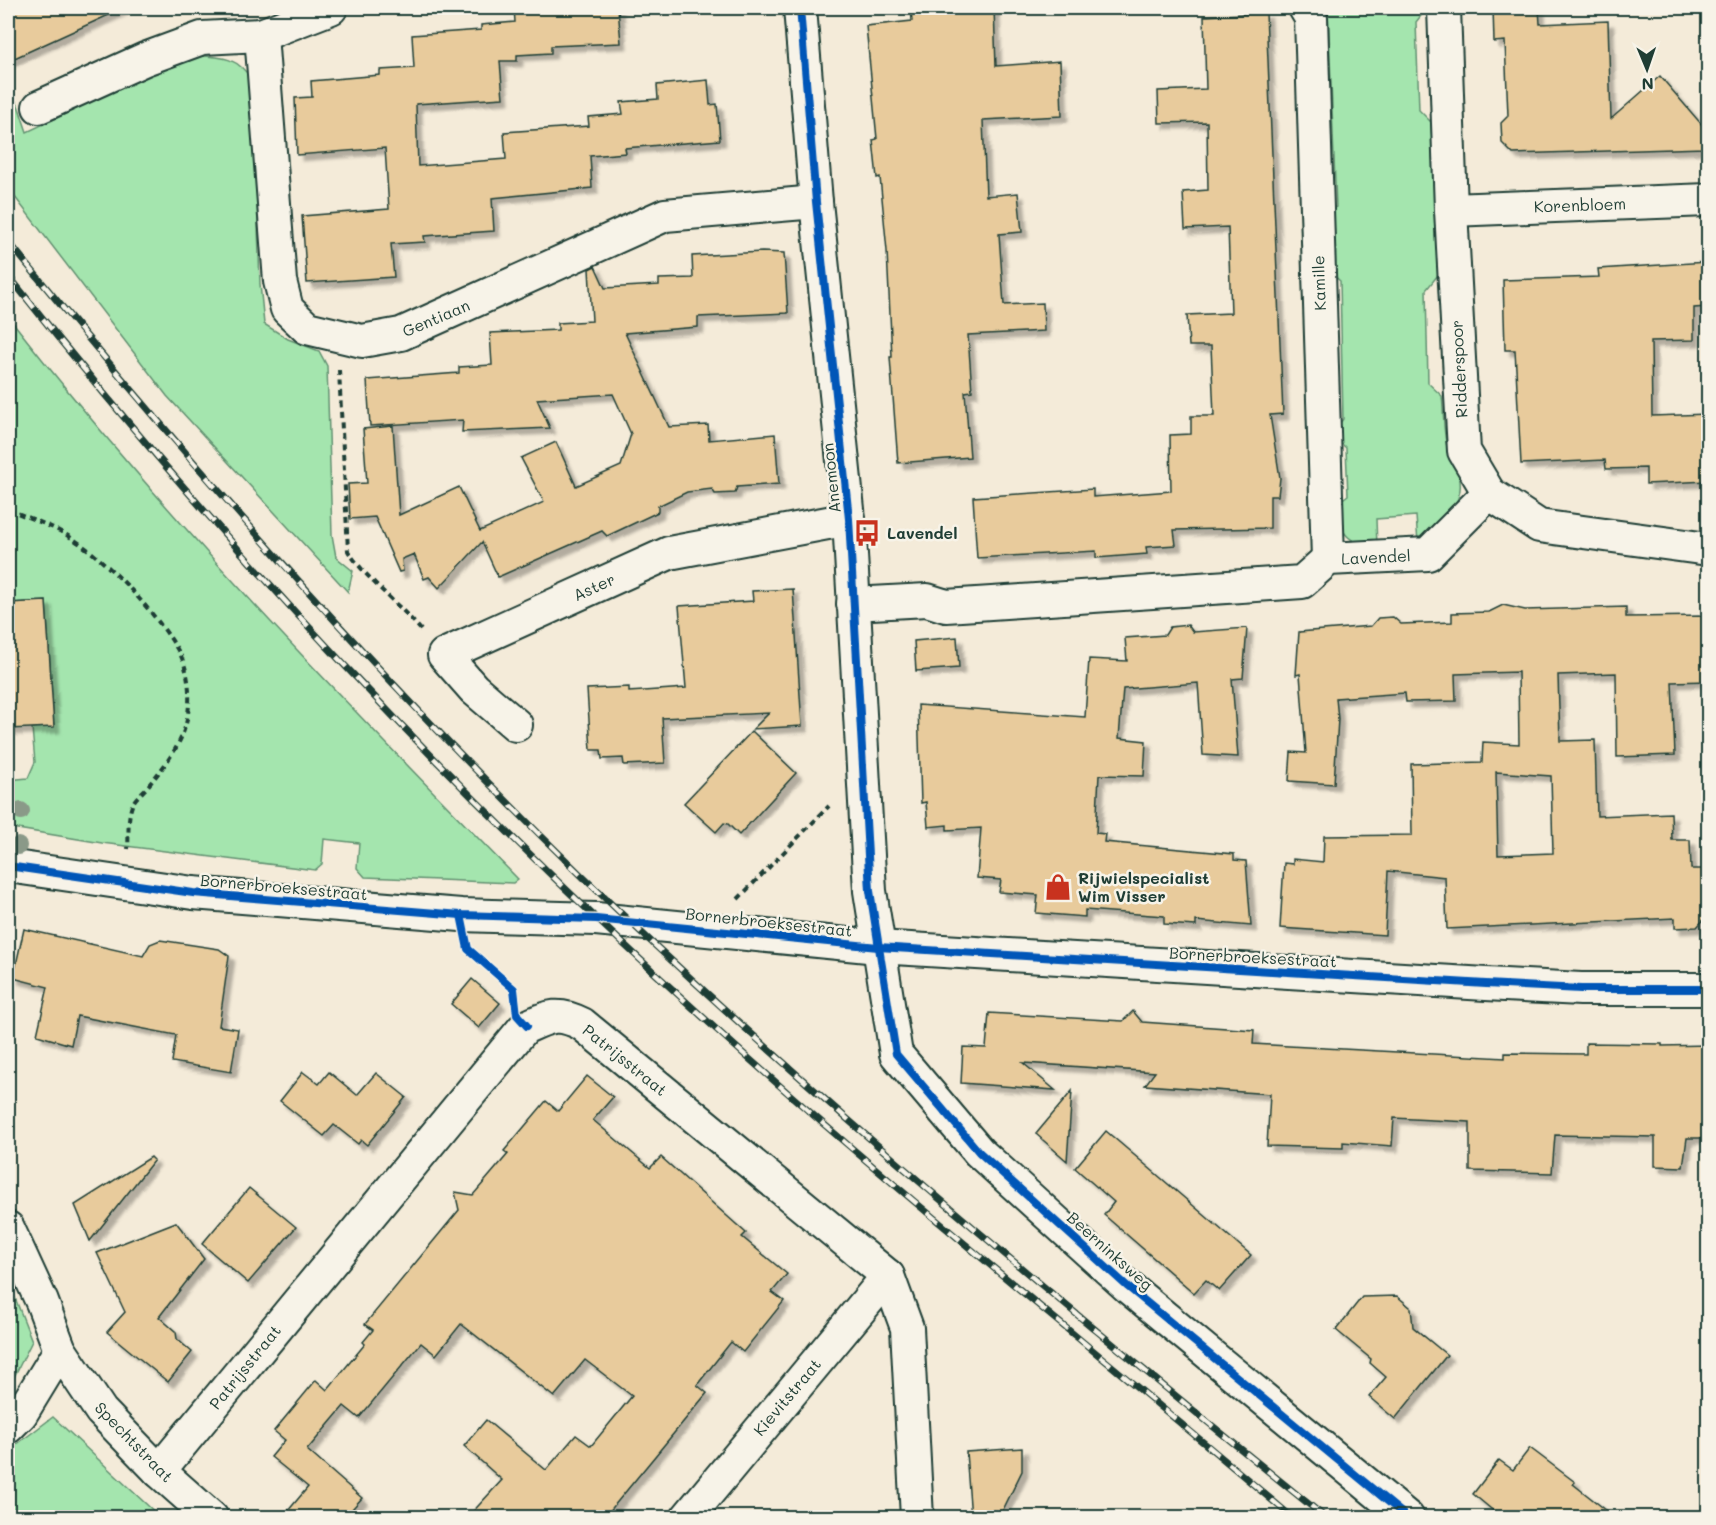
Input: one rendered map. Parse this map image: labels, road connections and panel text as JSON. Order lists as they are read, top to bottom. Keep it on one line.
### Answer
{"streets":{"street":["Korenbloem","Kamille","Gentiaan","Ridderspoor","Anemoon","Lavendel","Aster","Bornerbroeksestraat","Patrijsstraat","Beerninksweg","Kievitstraat","Spechtstraat"]},"crossings":[["Korenbloem","Ridderspoor"],["Kamille","Lavendel"],["Gentiaan","Anemoon"],["Ridderspoor","Lavendel"],["Anemoon","Lavendel"],["Anemoon","Aster"],["Anemoon","Bornerbroeksestraat"],["Anemoon","Beerninksweg"],["Bornerbroeksestraat","Beerninksweg"],["Patrijsstraat","Kievitstraat"],["Patrijsstraat","Spechtstraat"]],"places":{"bus stop":["Lavendel"],"shop":["Rijwielspecialist Wim Visser"]},"north":"bottom"}
